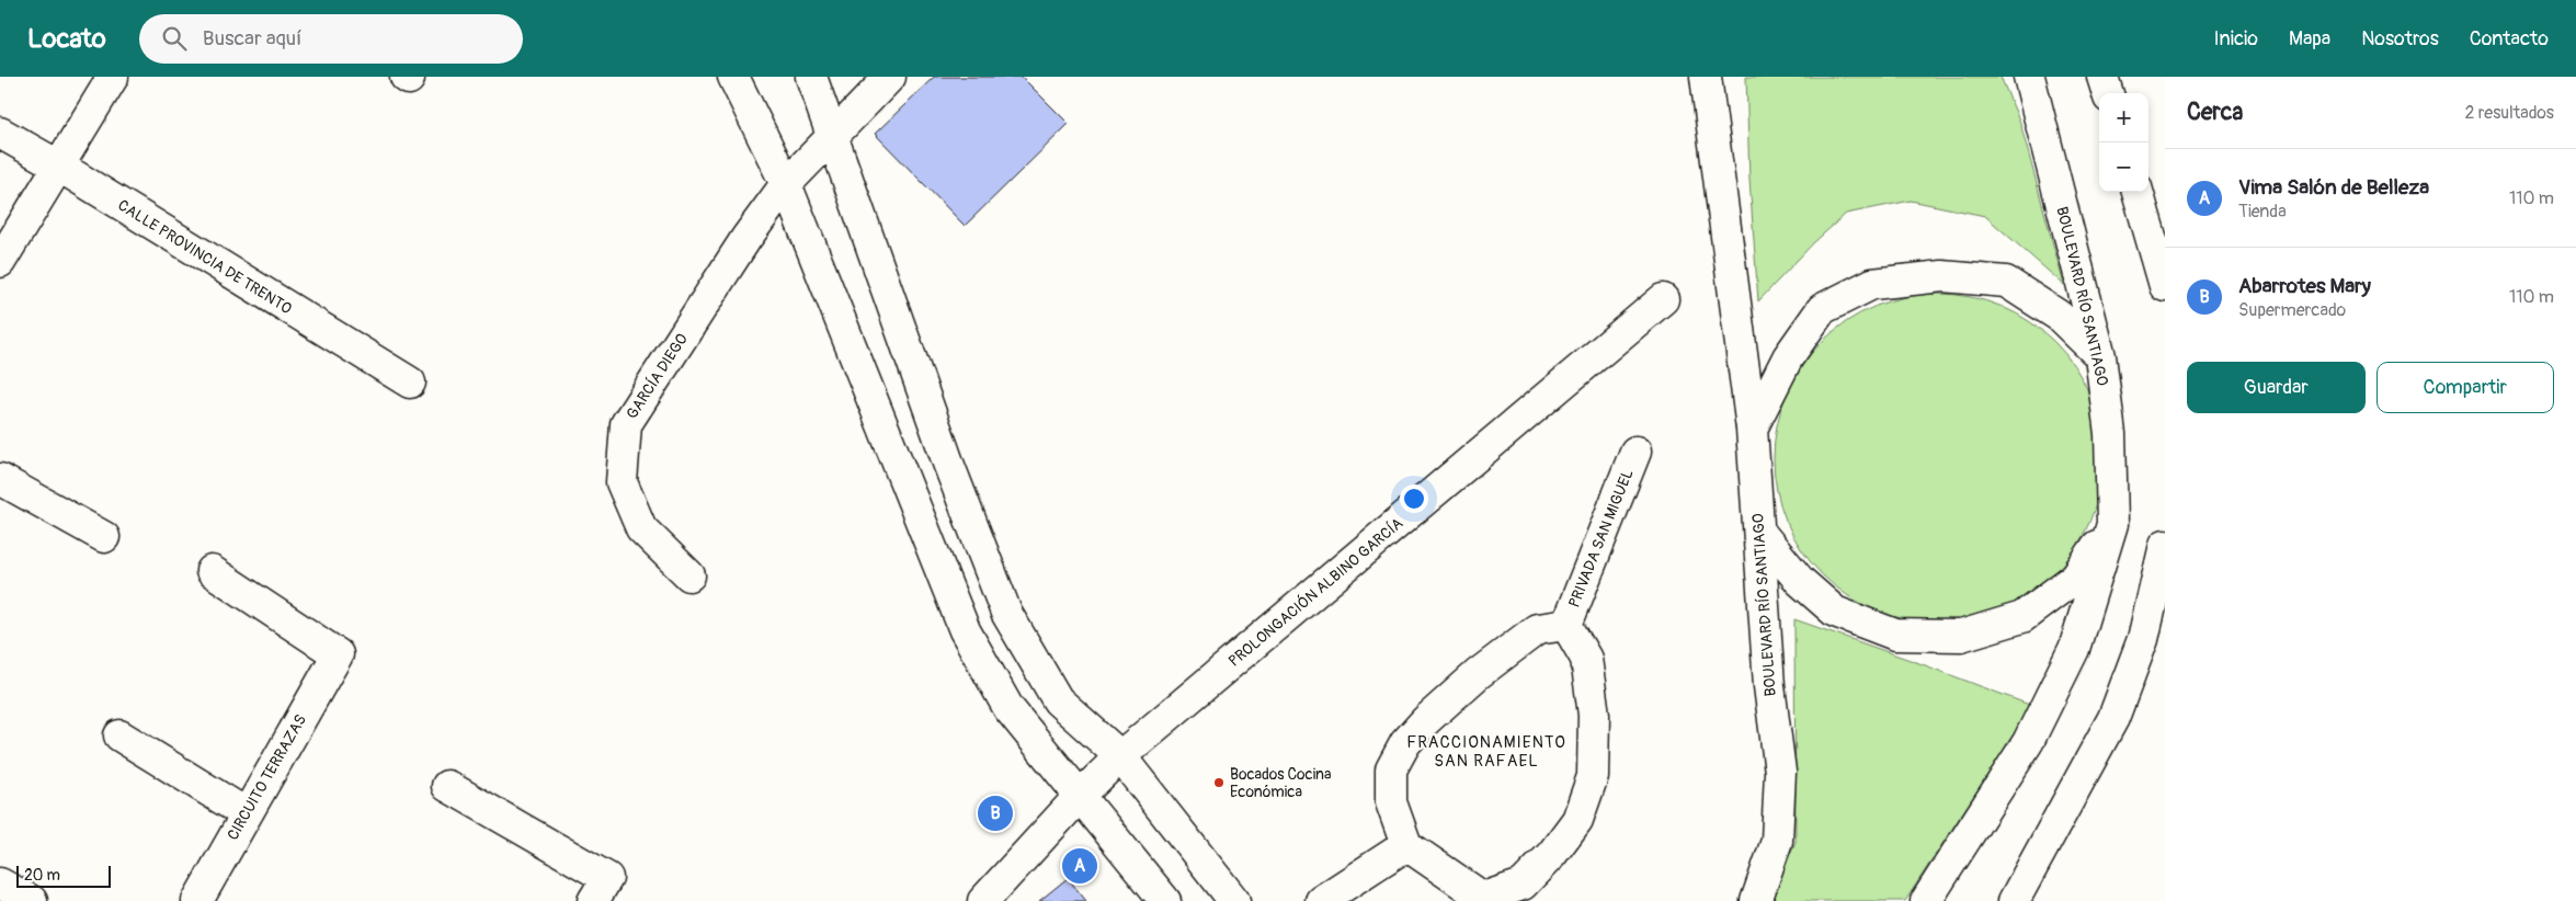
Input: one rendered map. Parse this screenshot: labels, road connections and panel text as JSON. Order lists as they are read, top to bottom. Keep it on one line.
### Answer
{"streets":{"street":["CALLE PROVINCIA DE TRENTO","BOULEVARD RÍO SANTIAGO","GARCÍA DIEGO","PRIVADA SAN MIGUEL","PROLONGACIÓN ALBINO GARCÍA","CIRCUITO TERRAZAS"]},"districts":["FRACCIONAMIENTO SAN RAFAEL"],"places":["Bocados Cocina Económica"],"scale_bar":"20 m","page":{"header":"Locato","search":"Buscar aquí","nav":["Inicio","Mapa","Nosotros","Contacto"],"heading":["Cerca","2 resultados"],"map_buttons":["+","−"],"list":[{"mark":"A","name":"Vima Salón de Belleza","note":"Tienda","value":"110 m"},{"mark":"B","name":"Abarrotes Mary","note":"Supermercado","value":"110 m"}],"buttons":["Guardar","Compartir"],"pins":["B","A"],"scale":"20 m"}}
